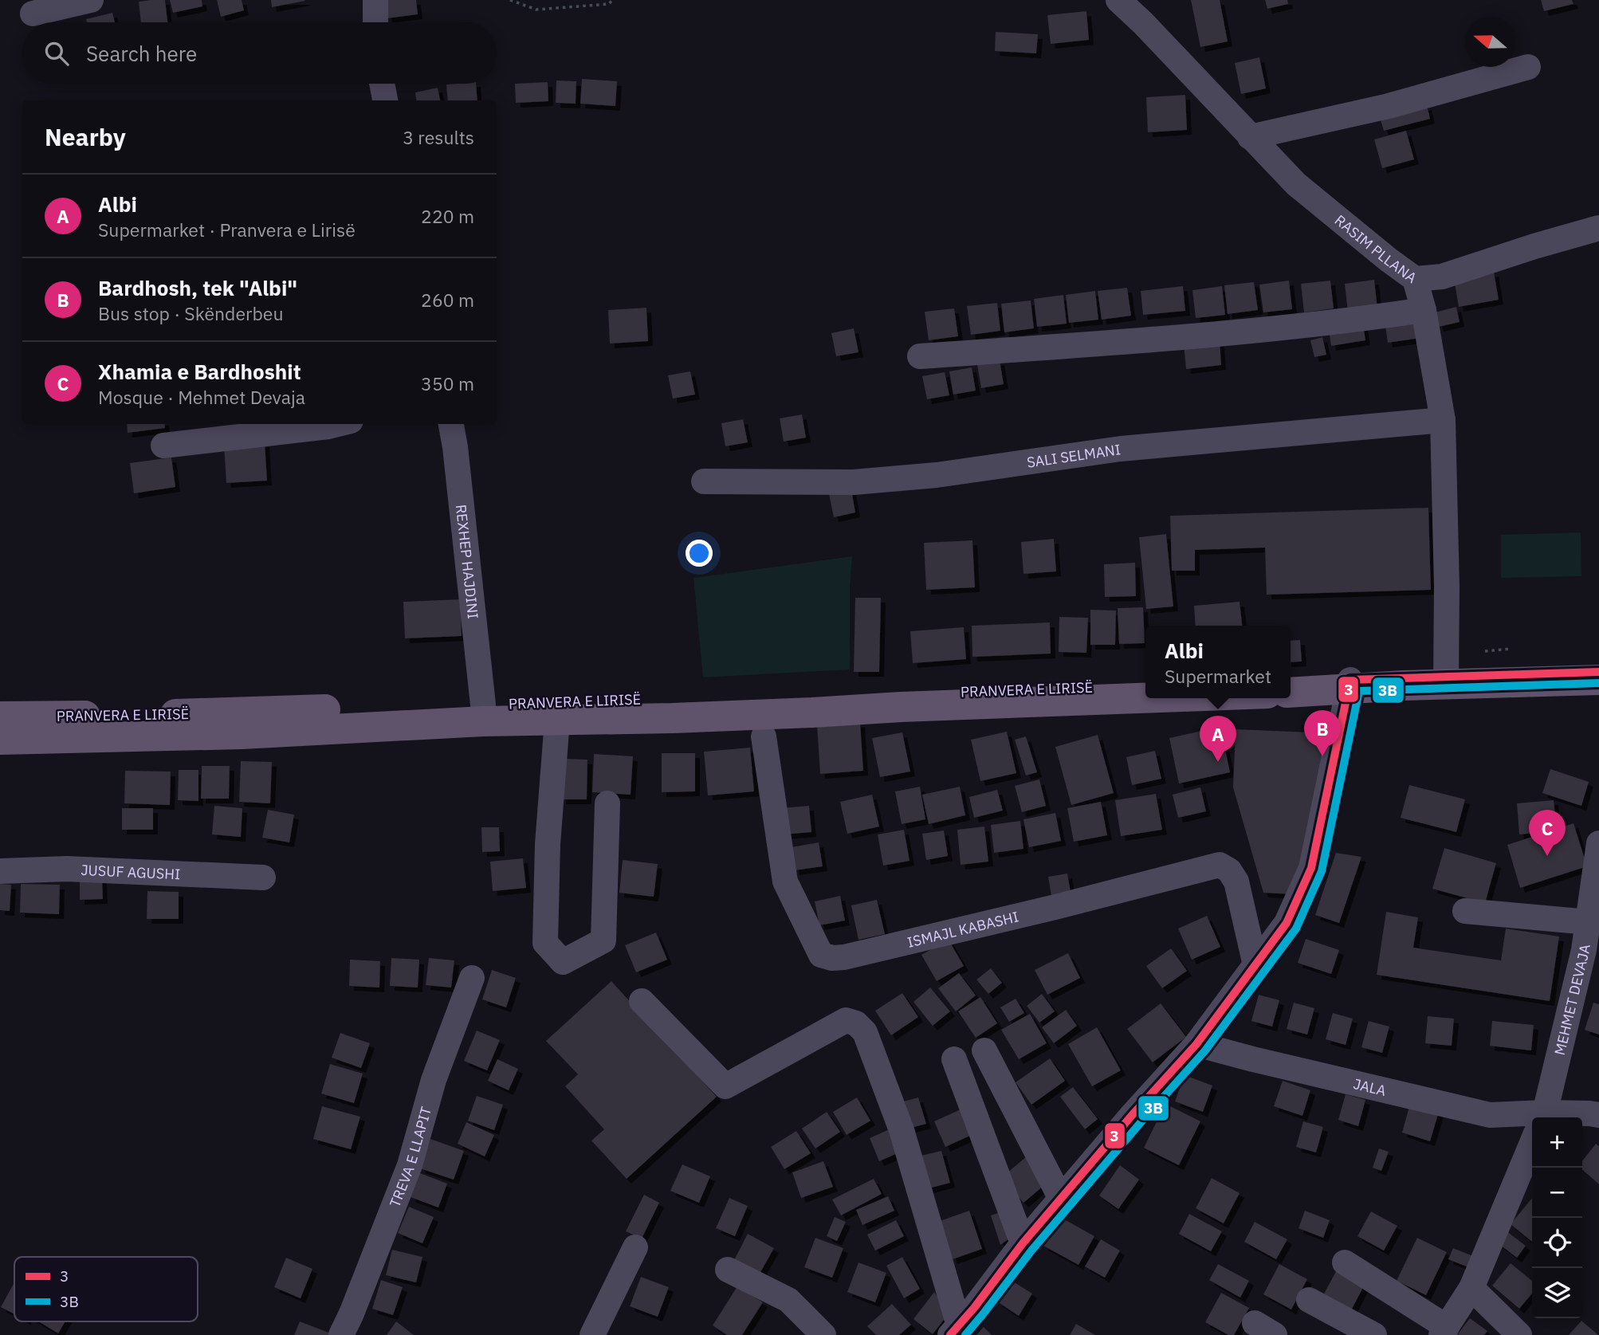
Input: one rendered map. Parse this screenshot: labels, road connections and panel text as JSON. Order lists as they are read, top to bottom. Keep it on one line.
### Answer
{"streets":{"main road":["PRANVERA E LIRISË"],"street":["RASIM PLLANA","SALI SELMANI","REXHEP HAJDINI","JUSUF AGUSHI","ISMAJL KABASHI","MEHMET DEVAJA","JALA","TREVA E LLAPIT"]},"crossings":[["RASIM PLLANA","SALI SELMANI"],["REXHEP HAJDINI","PRANVERA E LIRISË"]],"lines":["transit line 3","transit line 3B"],"legend":["3","3B"],"north":"left","page":{"search":"Search here","heading":["Nearby","3 results"],"list":[{"mark":"A","name":"Albi","note":"Supermarket · Pranvera e Lirisë","value":"220 m"},{"mark":"B","name":"Bardhosh, tek \"Albi\"","note":"Bus stop · Skënderbeu","value":"260 m"},{"mark":"C","name":"Xhamia e Bardhoshit","note":"Mosque · Mehmet Devaja","value":"350 m"}],"popup":["Albi","Supermarket"],"pins":["B","A","C"],"map_buttons":["+","−"]}}
